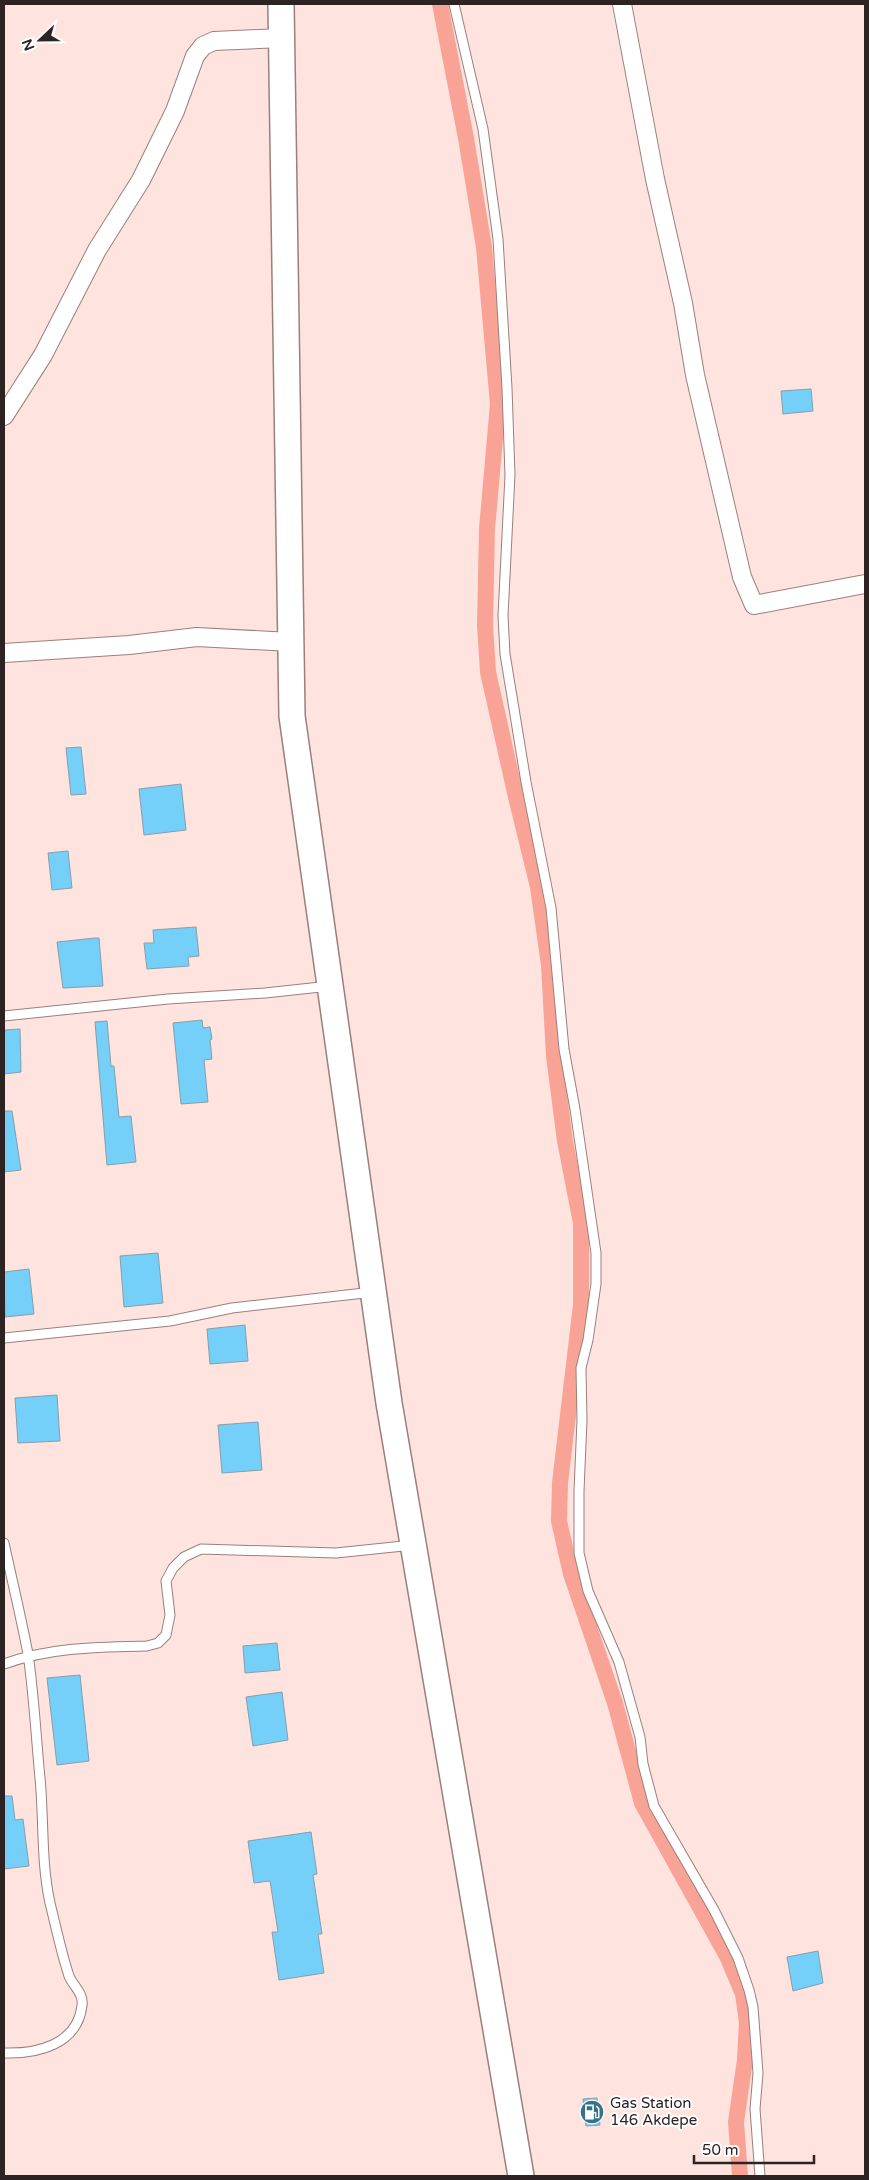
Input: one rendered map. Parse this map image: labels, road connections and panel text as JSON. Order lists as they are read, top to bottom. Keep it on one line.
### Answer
{"places":{"fuel station":["Gas Station 146 Akdepe"]},"scale_bar":"50 m","north":"left"}
